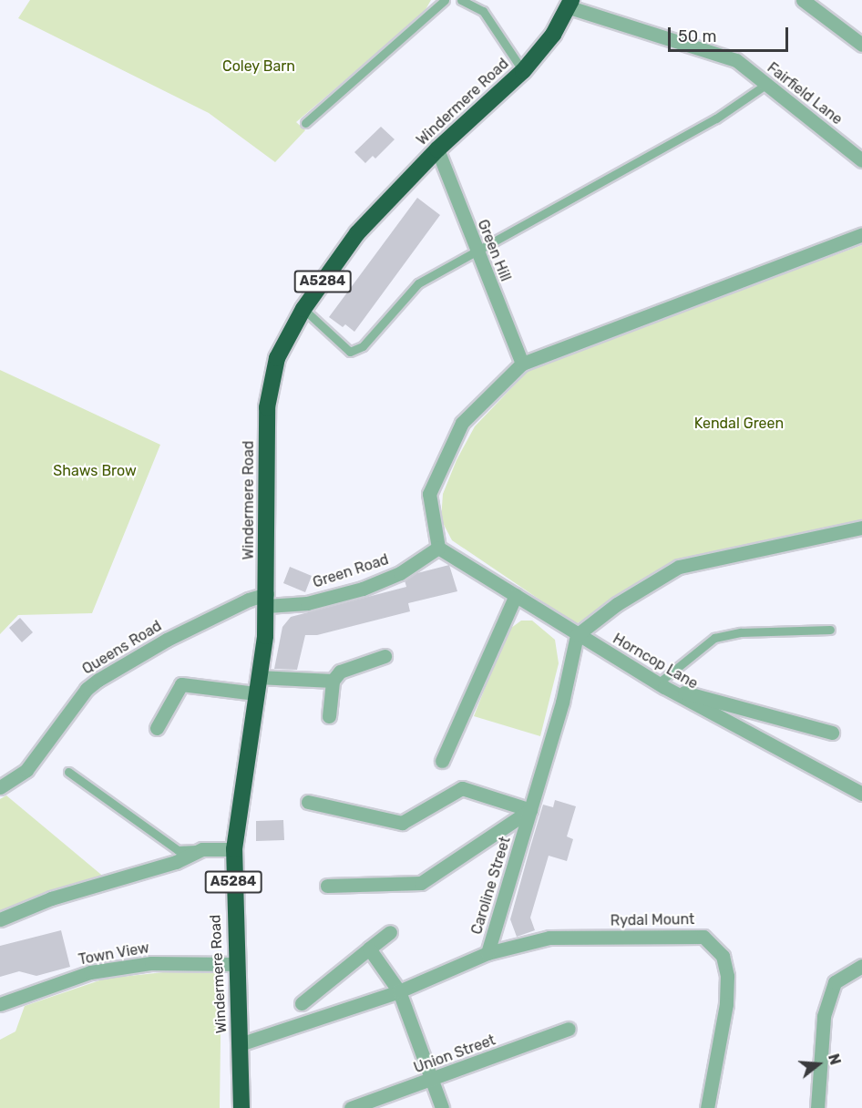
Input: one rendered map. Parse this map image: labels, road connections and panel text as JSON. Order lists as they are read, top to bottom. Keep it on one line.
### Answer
{"streets":{"highway":["Windermere Road","A5284"],"street":["Fairfield Lane","Green Hill","Green Road","Queens Road","Horncop Lane","Caroline Street","Rydal Mount","Town View","Union Street"]},"crossings":[["Fairfield Lane","Windermere Road"],["Windermere Road","Green Hill"],["Windermere Road","Green Road"],["Windermere Road","Queens Road"],["Windermere Road","Caroline Street"],["Windermere Road","Town View"],["Green Road","Queens Road"],["Green Road","Horncop Lane"],["Horncop Lane","Caroline Street"],["Caroline Street","Rydal Mount"]],"parks":["Coley Barn","Kendal Green","Shaws Brow"],"scale_bar":"50 m","north":"right"}
